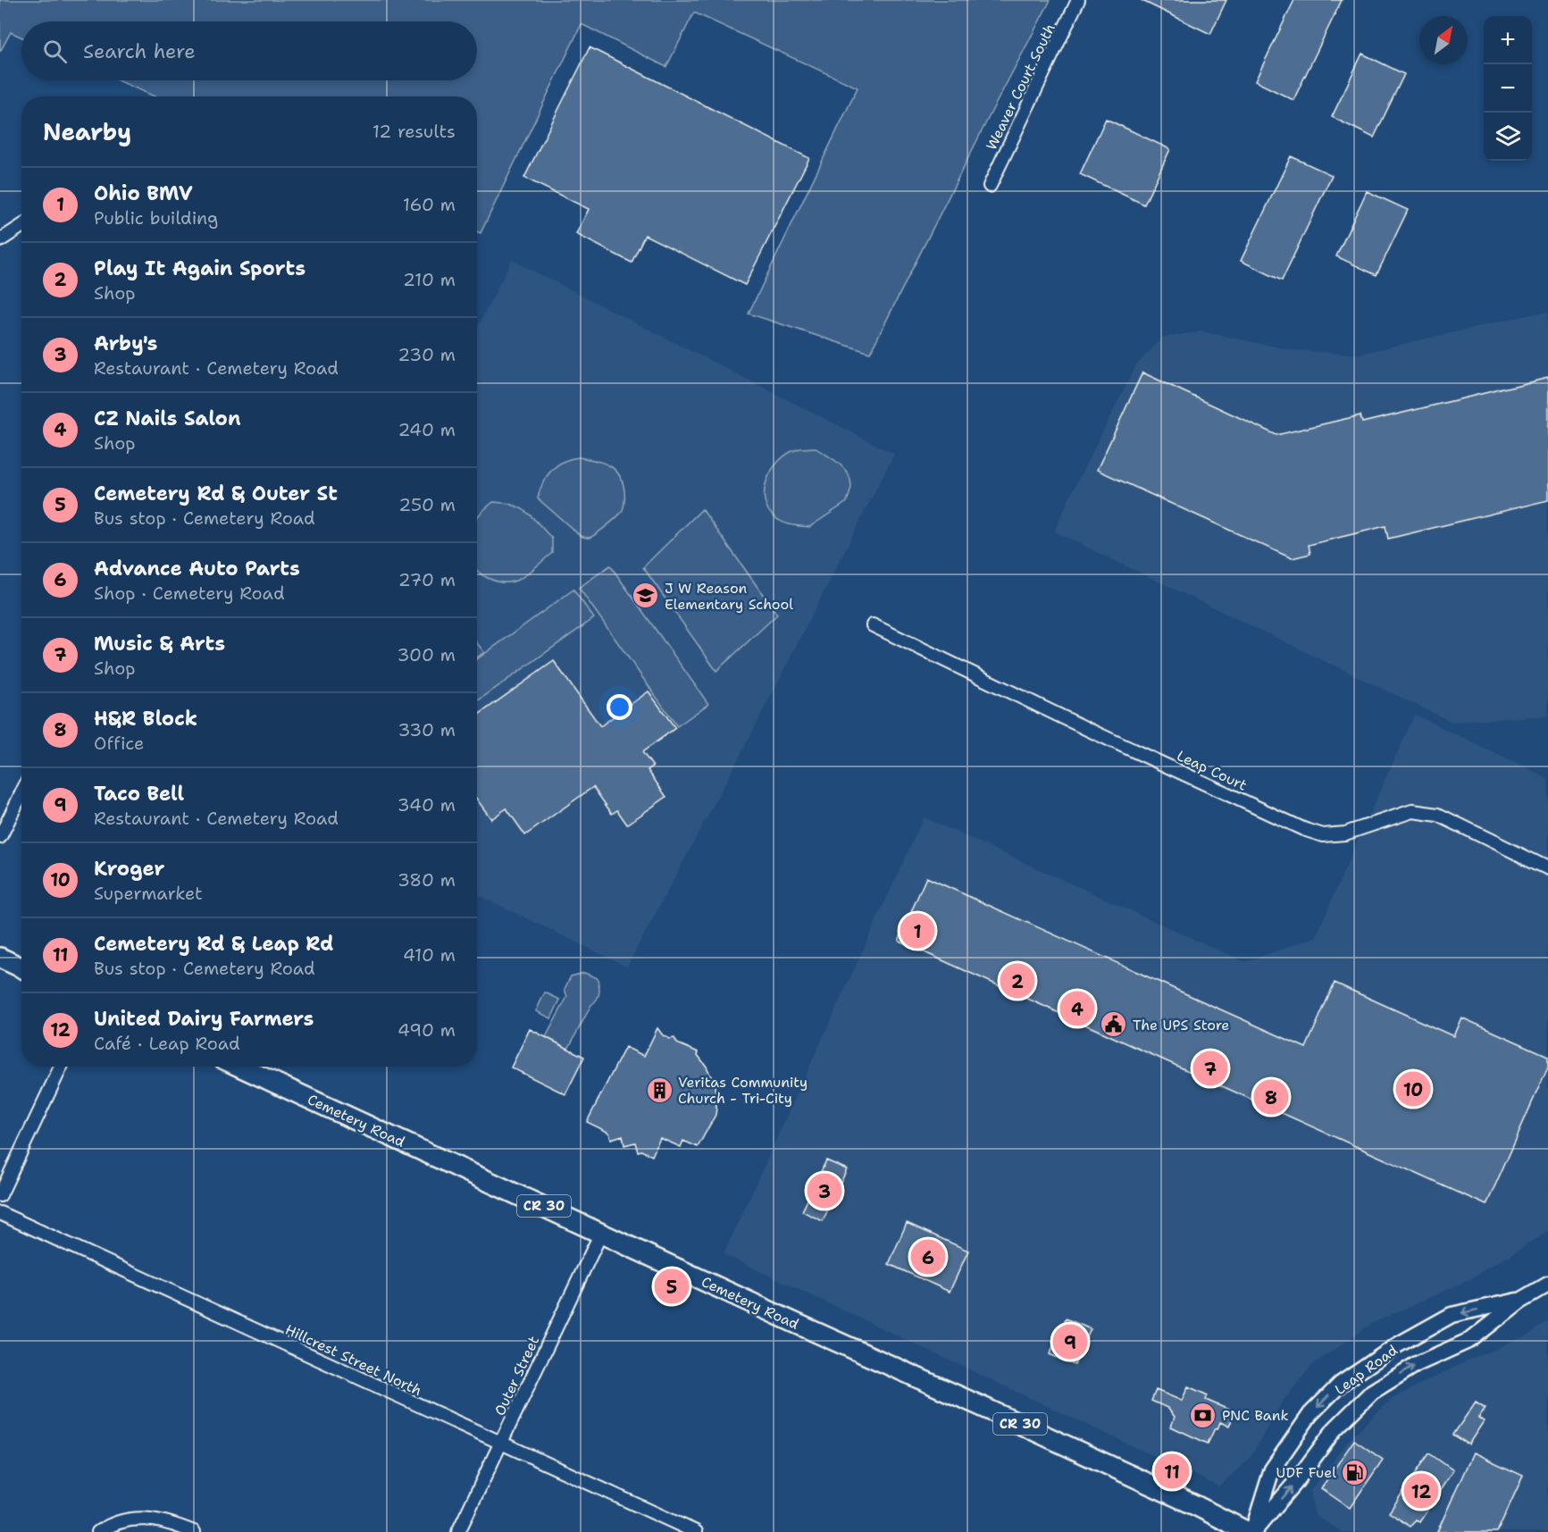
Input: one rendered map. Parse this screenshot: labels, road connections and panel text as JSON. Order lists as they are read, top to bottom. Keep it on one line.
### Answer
{"streets":{"main road":["Cemetery Road","CR 30"],"street":["Weaver Court South","Leap Court","Hillcrest Street North","Leap Road","Outer Street"]},"crossings":[["Cemetery Road","Outer Street"],["Hillcrest Street North","Outer Street"]],"places":{"school or university":["J W Reason Elementary School"],"public building":["The UPS Store"],"building":["Veritas Community Church - Tri-City"],"bank":["PNC Bank"],"fuel station":["UDF Fuel"]},"north":"top right","page":{"map_buttons":["+","−"],"search":"Search here","heading":["Nearby","12 results"],"list":[{"mark":"1","name":"Ohio BMV","note":"Public building","value":"160 m"},{"mark":"2","name":"Play It Again Sports","note":"Shop","value":"210 m"},{"mark":"3","name":"Arby's","note":"Restaurant · Cemetery Road","value":"230 m"},{"mark":"4","name":"CZ Nails Salon","note":"Shop","value":"240 m"},{"mark":"5","name":"Cemetery Rd & Outer St","note":"Bus stop · Cemetery Road","value":"250 m"},{"mark":"6","name":"Advance Auto Parts","note":"Shop · Cemetery Road","value":"270 m"},{"mark":"7","name":"Music & Arts","note":"Shop","value":"300 m"},{"mark":"8","name":"H&R Block","note":"Office","value":"330 m"},{"mark":"9","name":"Taco Bell","note":"Restaurant · Cemetery Road","value":"340 m"},{"mark":"10","name":"Kroger","note":"Supermarket","value":"380 m"},{"mark":"11","name":"Cemetery Rd & Leap Rd","note":"Bus stop · Cemetery Road","value":"410 m"},{"mark":"12","name":"United Dairy Farmers","note":"Café · Leap Road","value":"490 m"}],"pins":["1","2","4","7","10","8","3","6","5","9","11","12"]}}
